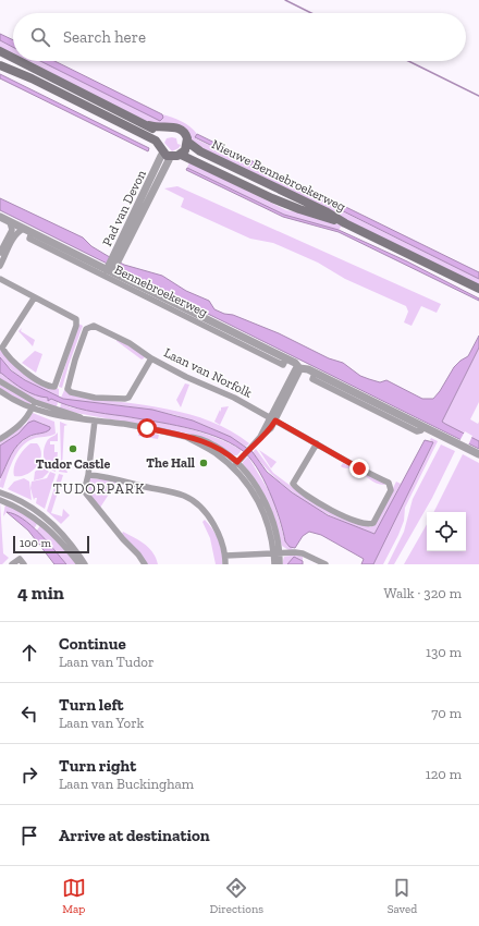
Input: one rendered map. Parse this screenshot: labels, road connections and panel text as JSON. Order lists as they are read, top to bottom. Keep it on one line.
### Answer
{"streets":{"main road":["Nieuwe Bennebroekerweg"],"street":["Pad van Devon","Bennebroekerweg","Laan van Norfolk"]},"crossings":[["Nieuwe Bennebroekerweg","Pad van Devon"],["Pad van Devon","Bennebroekerweg"]],"districts":["TUDORPARK"],"places":["Tudor Castle","The Hall"],"scale_bar":"100 m","page":{"search":"Search here","scale":"100 m","heading":["4 min","Walk · 320 m"],"list":[["Continue","Laan van Tudor","130 m"],["Turn left","Laan van York","70 m"],["Turn right","Laan van Buckingham","120 m"],"Arrive at destination"],"nav":["Map","Directions","Saved"]}}
